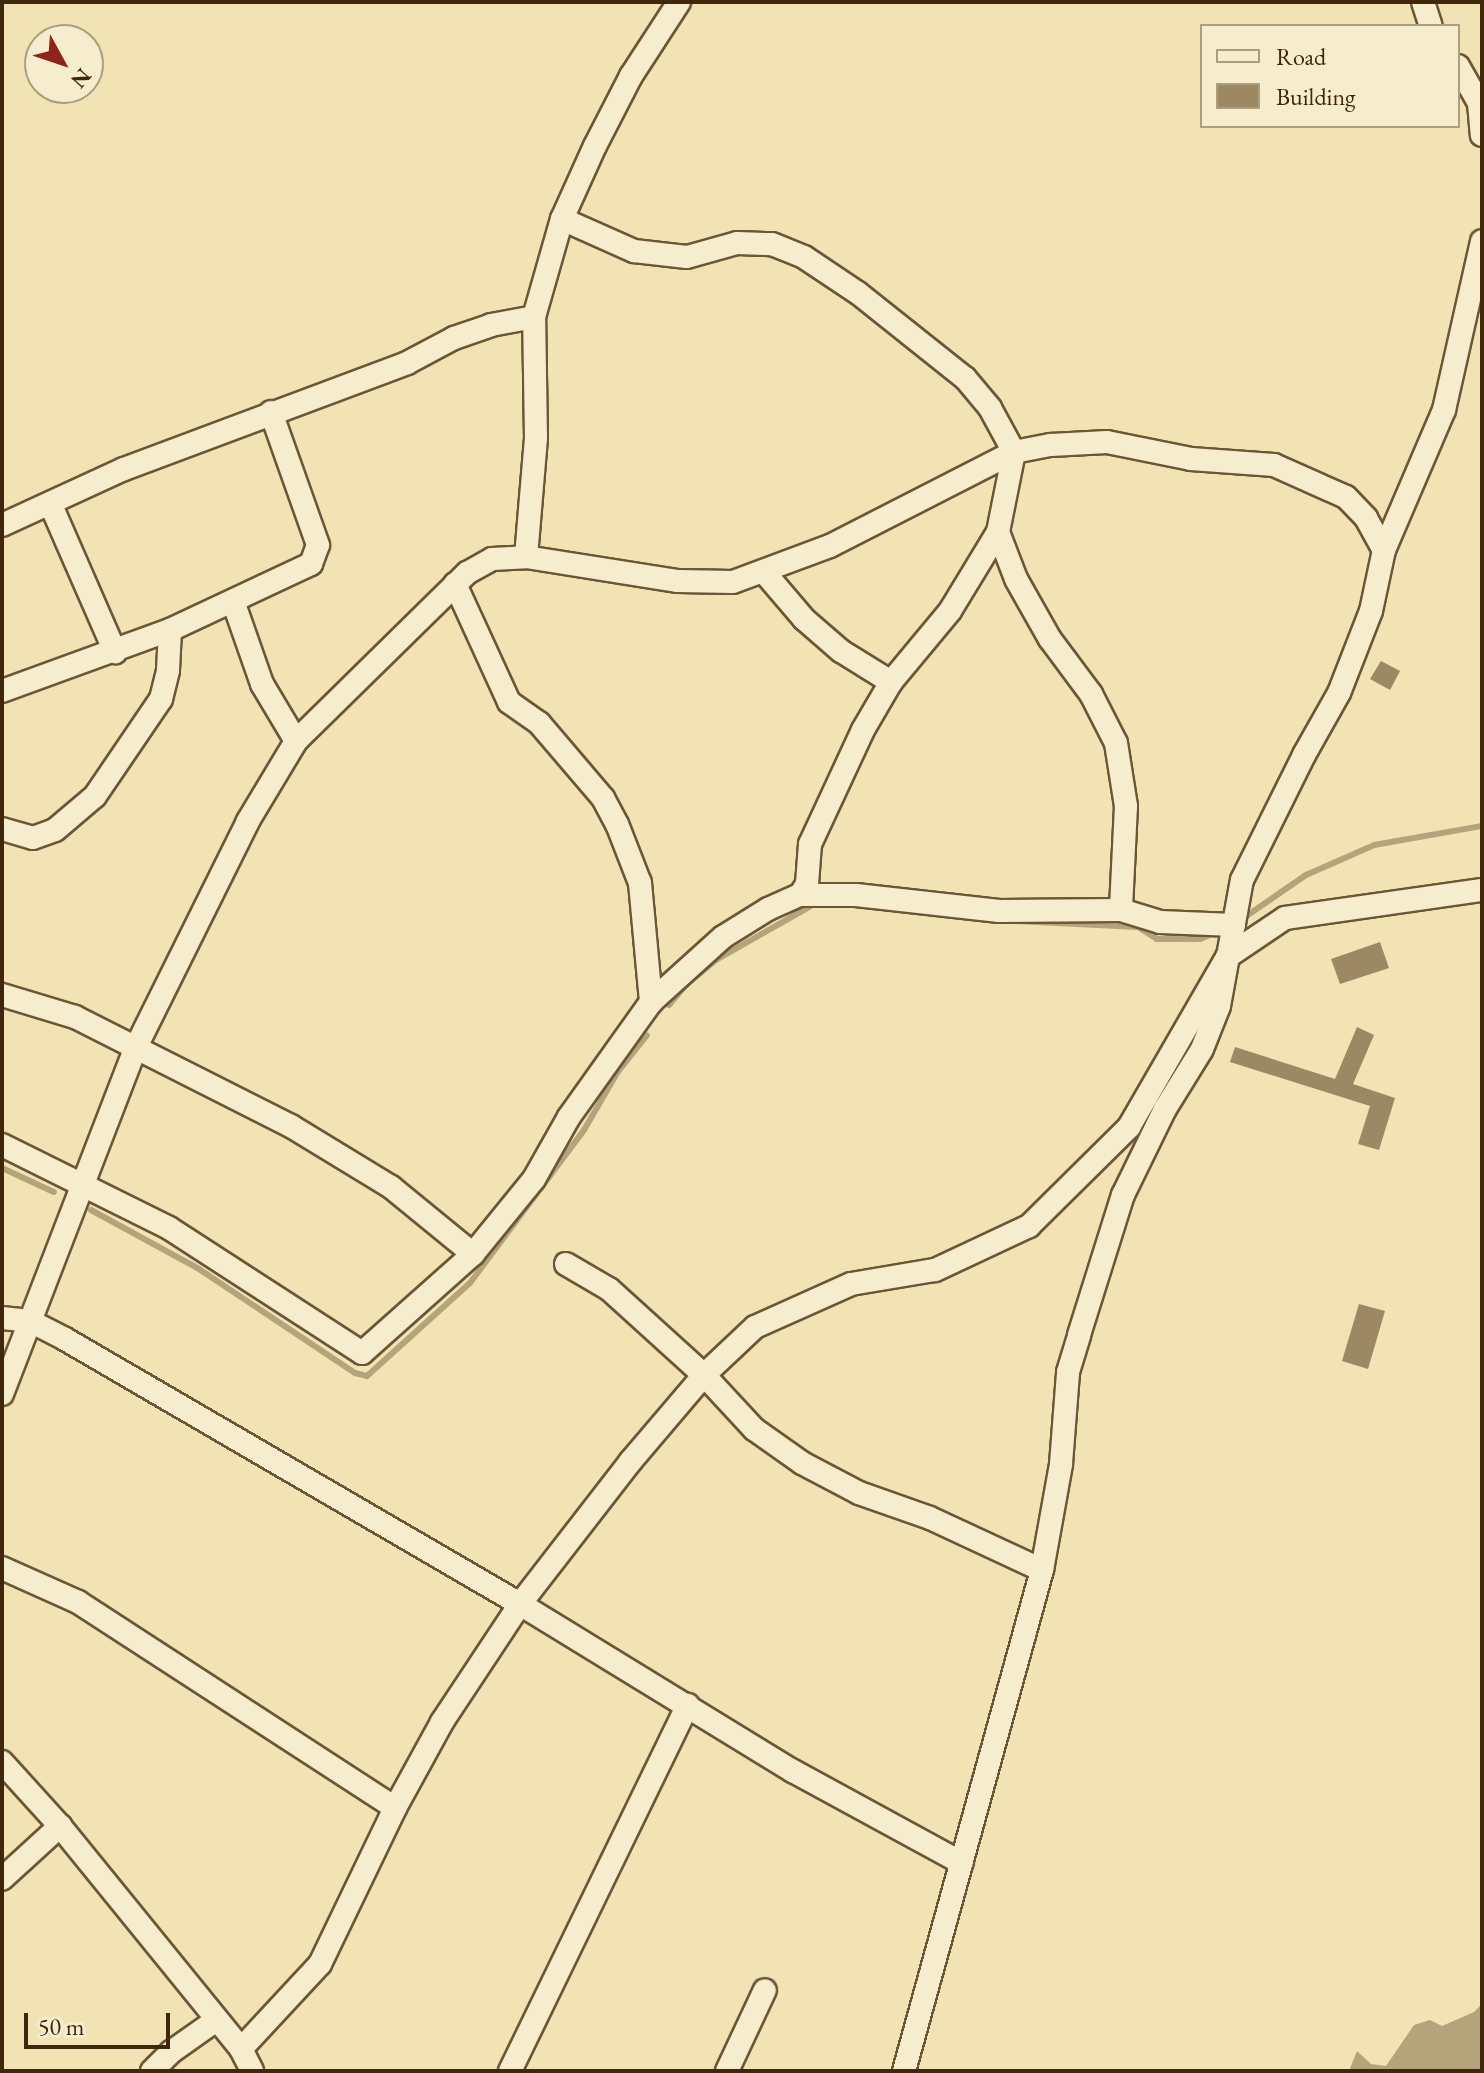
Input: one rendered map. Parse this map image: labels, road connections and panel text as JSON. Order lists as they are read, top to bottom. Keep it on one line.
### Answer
{"legend":["Road","Building"],"scale_bar":"50 m","north":"bottom right"}
